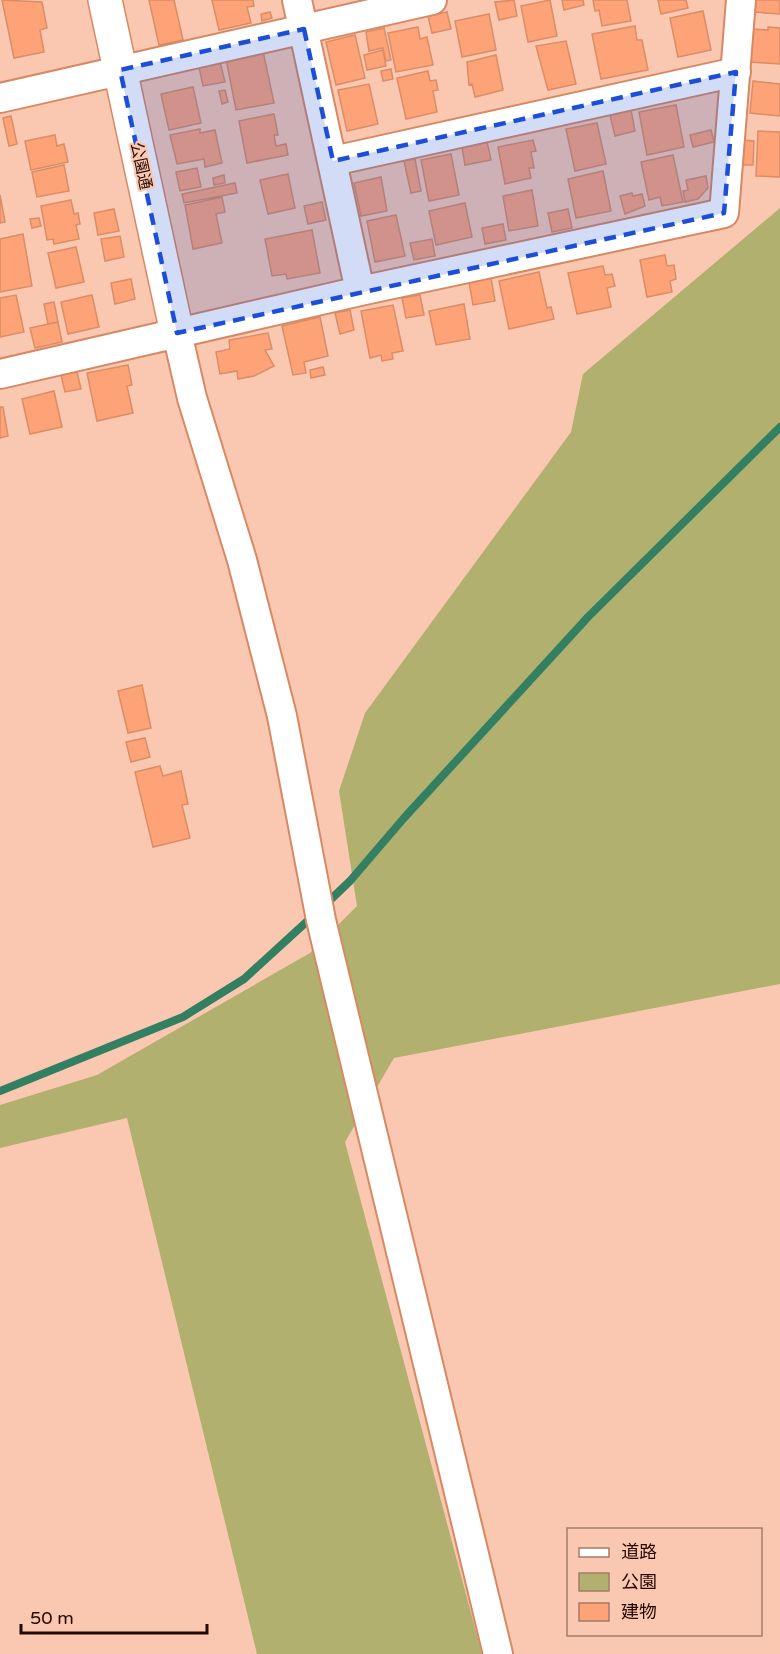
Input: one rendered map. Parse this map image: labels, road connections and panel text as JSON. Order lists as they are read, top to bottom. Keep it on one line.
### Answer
{"streets":{"street":["公園通"]},"legend":["道路","公園","建物"],"scale_bar":"50 m"}
